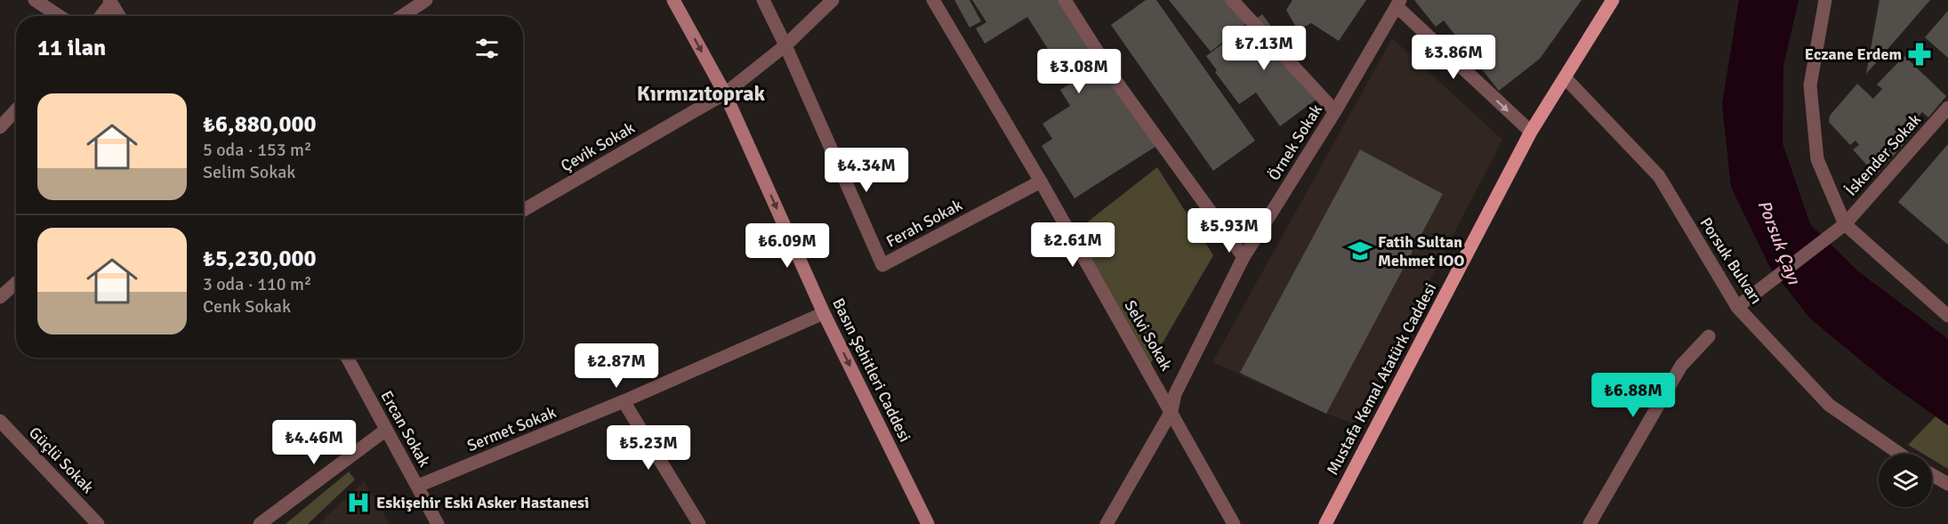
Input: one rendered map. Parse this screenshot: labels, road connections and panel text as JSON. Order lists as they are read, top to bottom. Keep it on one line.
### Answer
{"streets":{"main road":["Basın Şehitleri Caddesi","Mustafa Kemal Atatürk Caddesi"],"street":["Örnek Sokak","Çevik Sokak","İskender Sokak","Ferah Sokak","Porsuk Bulvarı","Selvi Sokak","Ercan Sokak","Sermet Sokak","Güçlü Sokak"]},"crossings":[["Örnek Sokak","Selvi Sokak"],["Örnek Sokak","Mustafa Kemal Atatürk Caddesi"],["Çevik Sokak","Ferah Sokak"],["Çevik Sokak","Basın Şehitleri Caddesi"],["İskender Sokak","Porsuk Bulvarı"],["Ferah Sokak","Selvi Sokak"],["Porsuk Bulvarı","Mustafa Kemal Atatürk Caddesi"],["Basın Şehitleri Caddesi","Sermet Sokak"],["Ercan Sokak","Sermet Sokak"]],"one_way":["Basın Şehitleri Caddesi"],"districts":["Kırmızıtoprak"],"water":["Porsuk Çayı"],"places":{"pharmacy":["Eczane Erdem"],"school or university":["Fatih Sultan Mehmet IOO"],"hospital":["Eskişehir Eski Asker Hastanesi"]},"page":{"heading":"11 ilan","price":["₺7.13M","₺3.86M","₺3.08M","₺4.34M","₺5.93M","₺2.61M","₺6.09M","₺2.87M","₺6.88M","₺4.46M","₺5.23M"],"list":[{"name":"₺6,880,000","note":"5 oda · 153 m² · Selim Sokak"},{"name":"₺5,230,000","note":"3 oda · 110 m² · Cenk Sokak"}]}}
